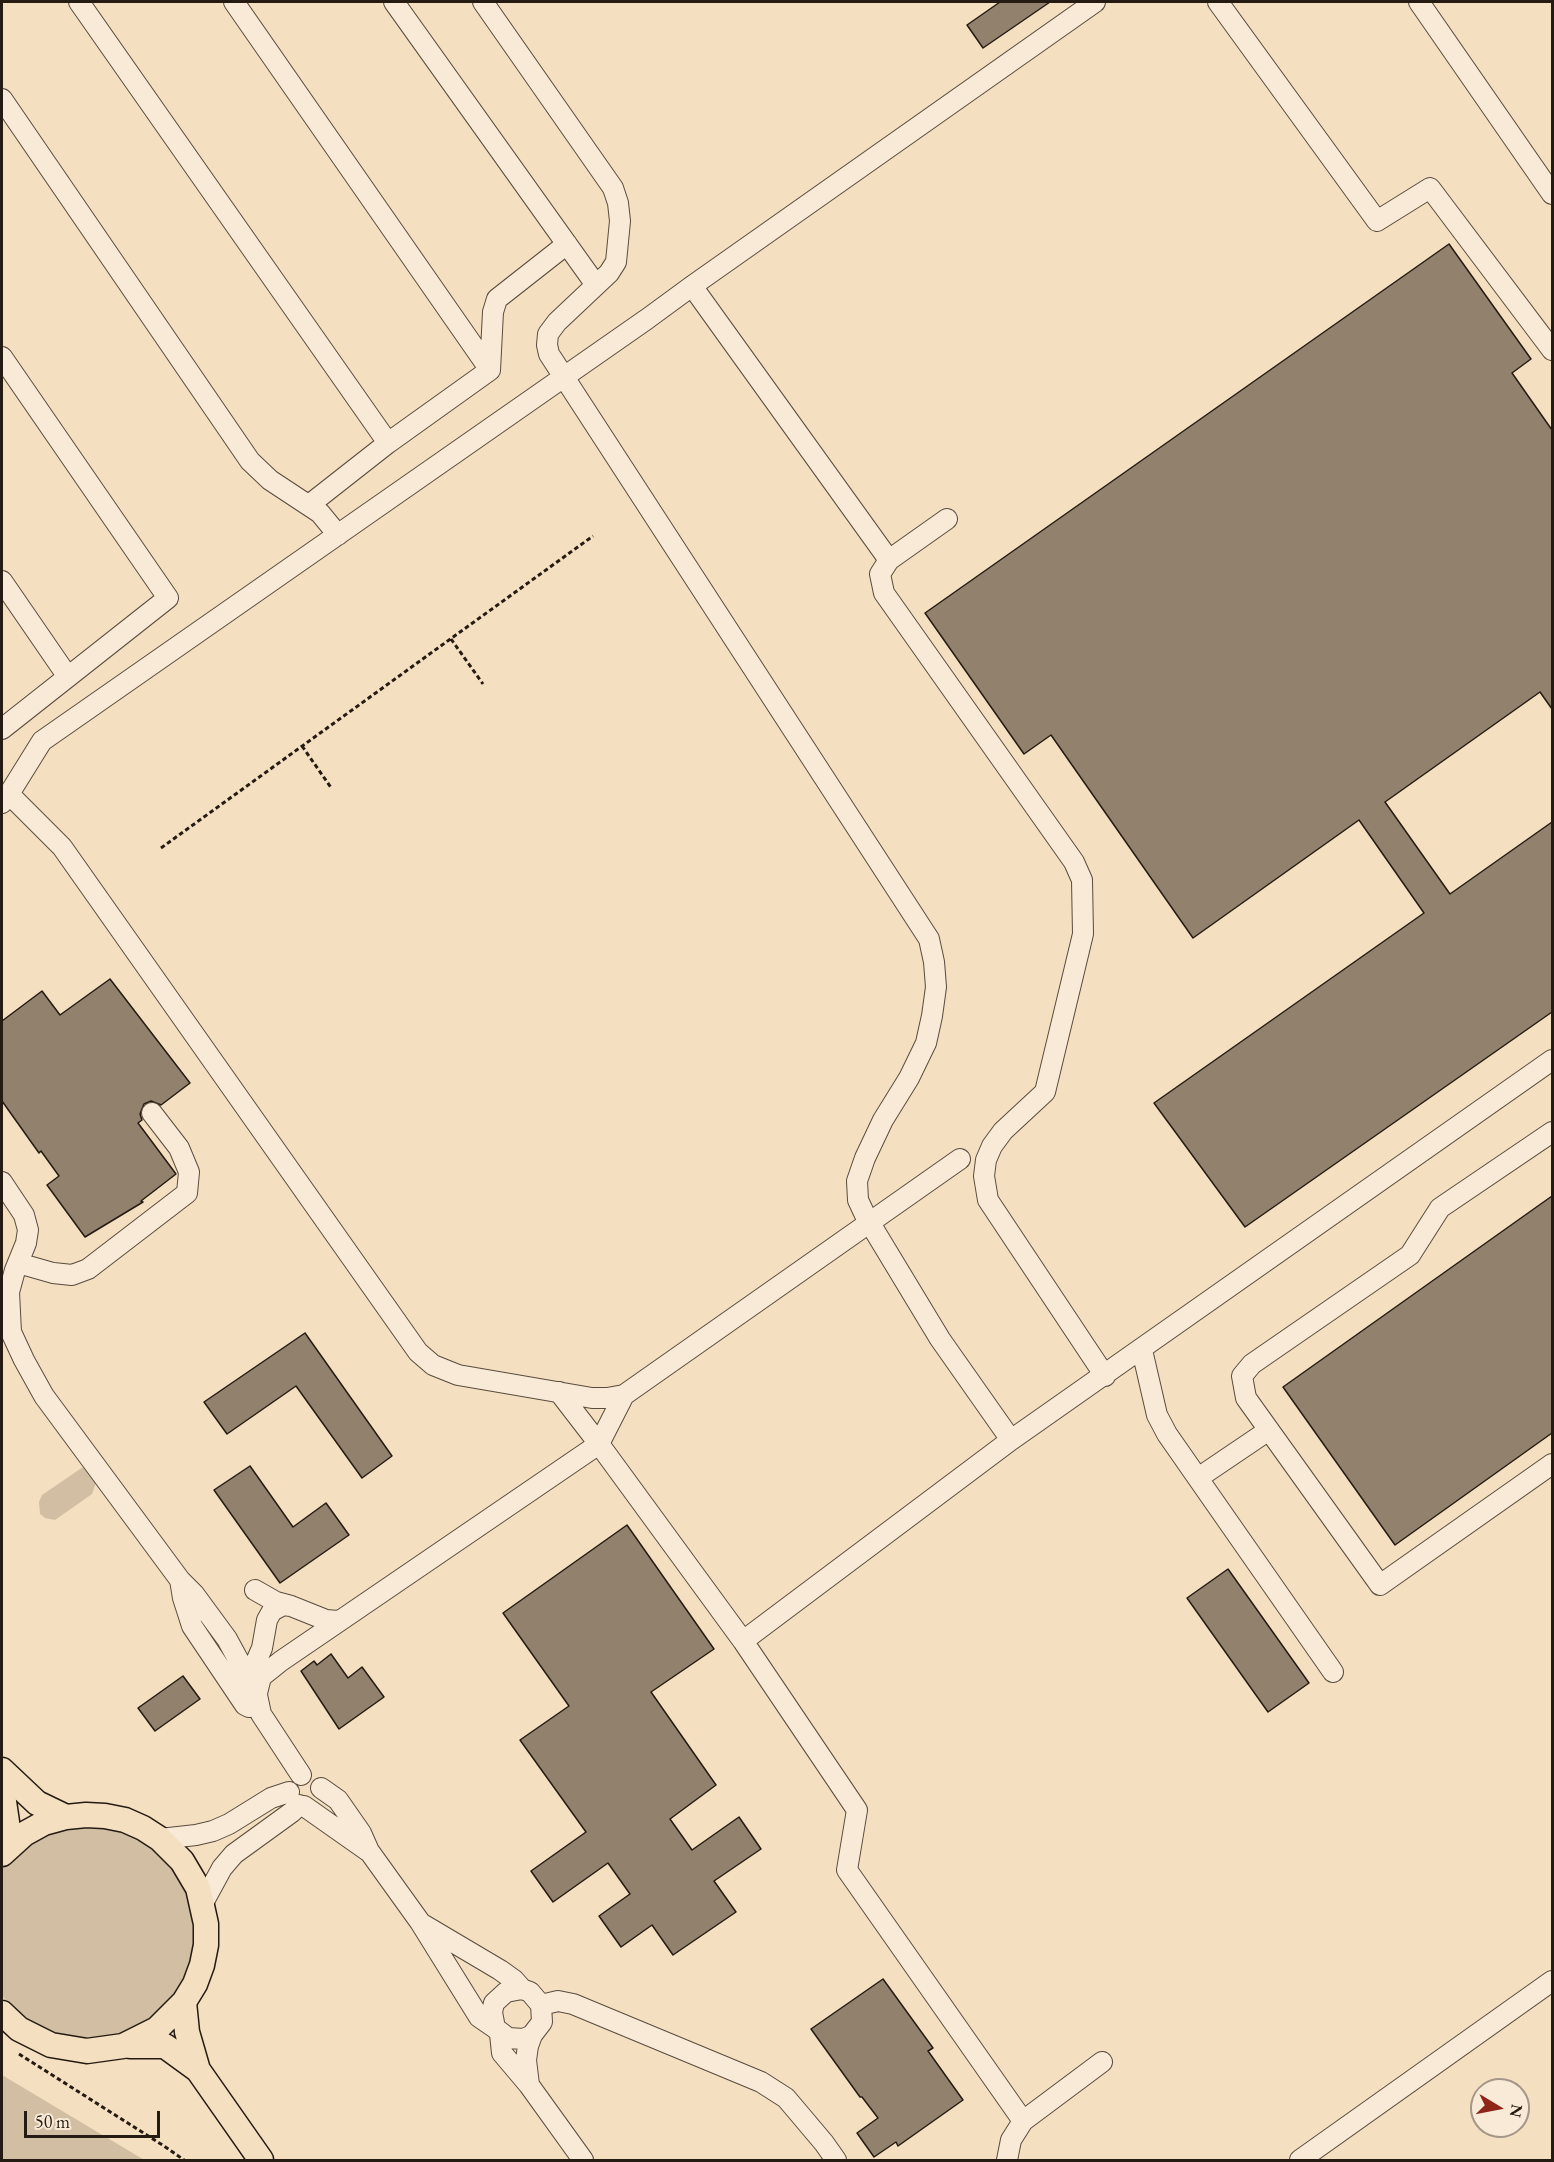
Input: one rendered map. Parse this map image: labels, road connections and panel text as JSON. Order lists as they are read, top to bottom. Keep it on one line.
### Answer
{"scale_bar":"50 m","north":"right"}
